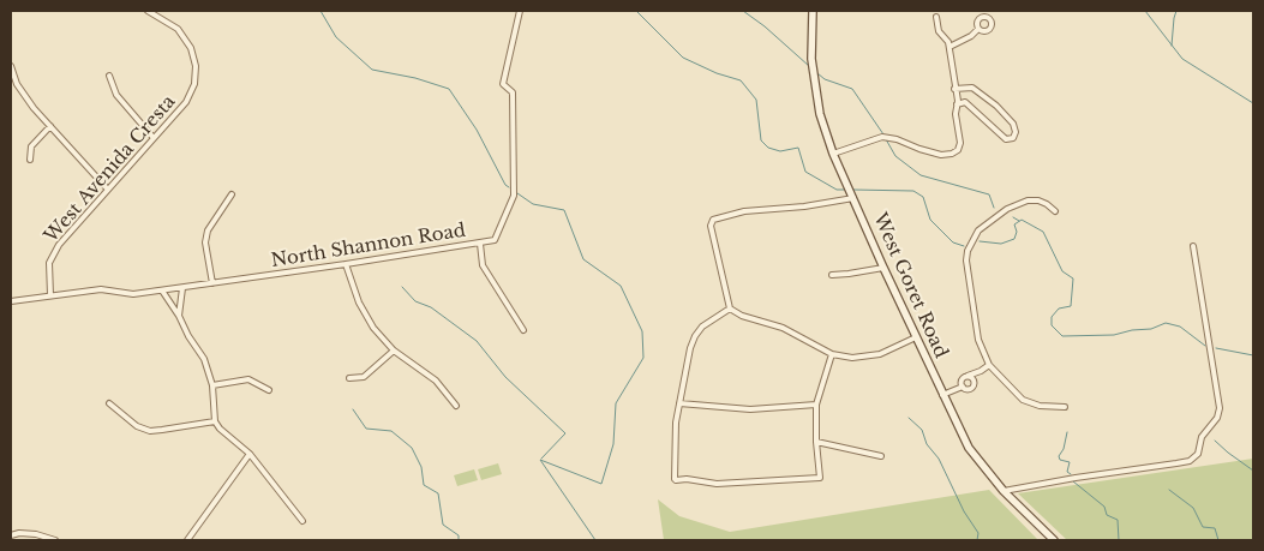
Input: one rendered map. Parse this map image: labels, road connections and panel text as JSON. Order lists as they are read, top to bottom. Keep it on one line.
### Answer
{"streets":{"street":["West Avenida Cresta","North Shannon Road","West Goret Road"]},"crossings":[["West Avenida Cresta","North Shannon Road"]]}
